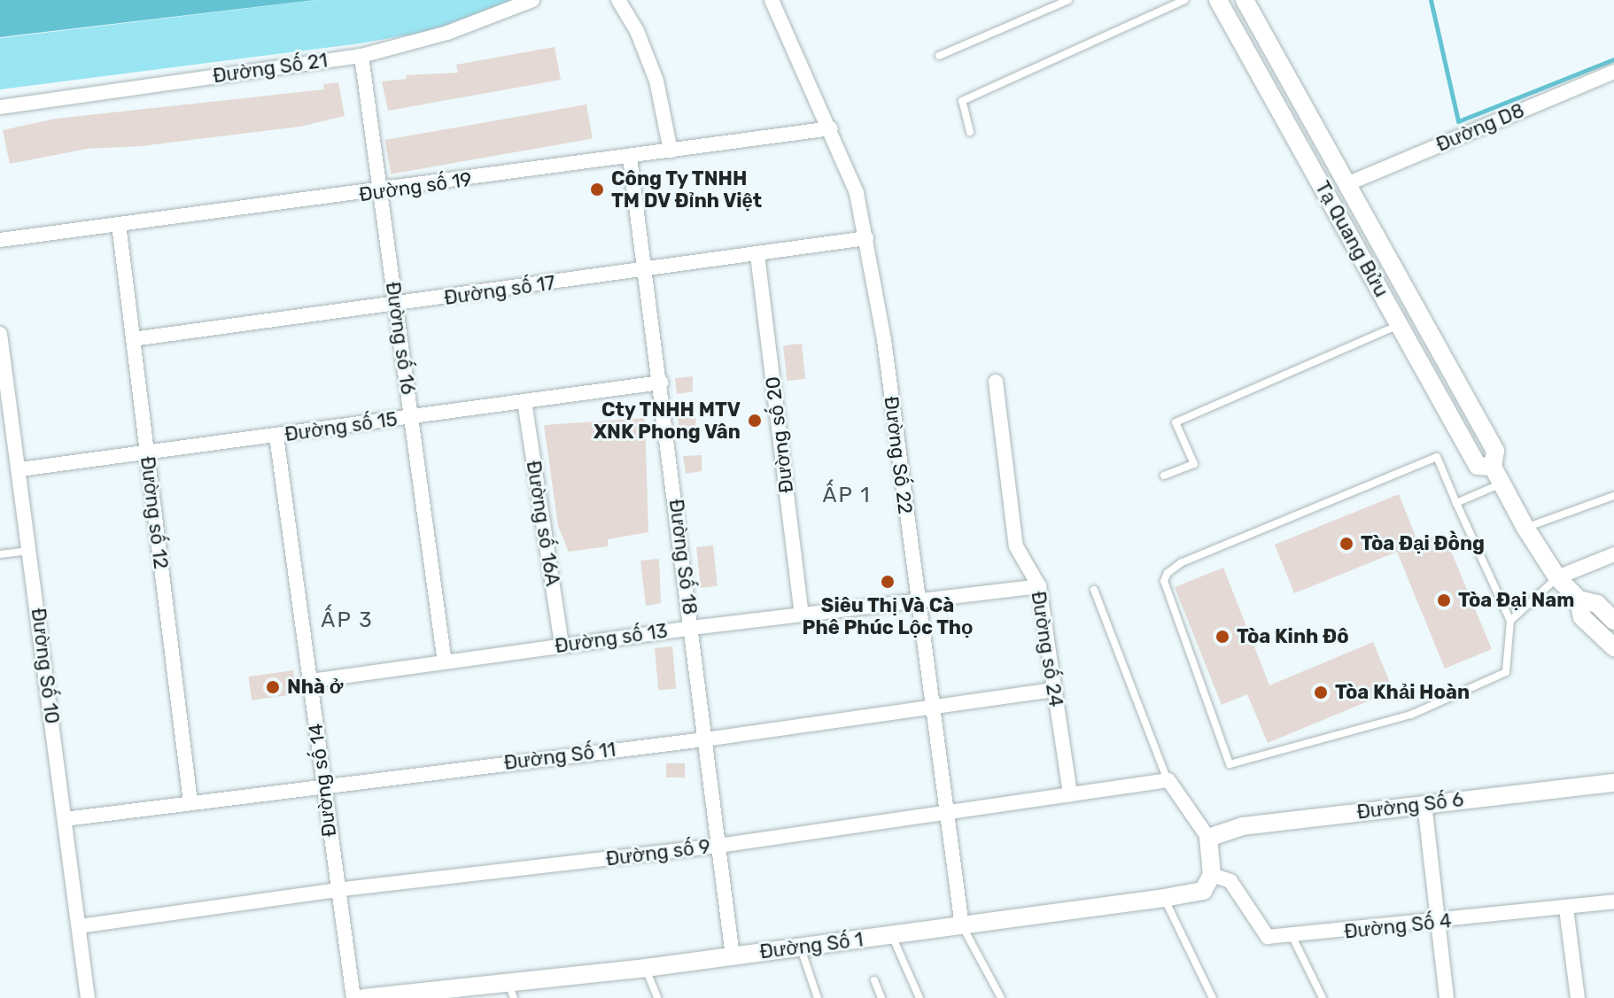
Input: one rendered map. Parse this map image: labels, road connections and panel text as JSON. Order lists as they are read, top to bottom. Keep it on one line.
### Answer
{"streets":{"street":["Đường Số 21","Đường D8","Đường số 19","Tạ Quang Bửu","Đường số 17","Đường số 16","Đường số 15","Đường số 20","Đường Số 22","Đường số 12","Đường số 16A","Đường Số 18","Đường số 13","Đường số 24","Đường Số 10","Đường Số 11","Đường số 14","Đường Số 6","Đường số 9","Đường Số 4","Đường Số 1"]},"crossings":[["Đường Số 21","Đường số 16"],["Đường D8","Tạ Quang Bửu"],["Đường số 19","Đường số 16"],["Đường số 19","Đường Số 22"],["Đường số 19","Đường số 12"],["Đường số 19","Đường Số 18"],["Đường số 17","Đường số 16"],["Đường số 17","Đường số 20"],["Đường số 17","Đường Số 22"],["Đường số 17","Đường số 12"],["Đường số 17","Đường Số 18"],["Đường số 16","Đường số 15"],["Đường số 16","Đường số 13"],["Đường số 15","Đường số 12"],["Đường số 15","Đường số 16A"],["Đường số 15","Đường Số 18"],["Đường số 15","Đường Số 10"],["Đường số 15","Đường số 14"],["Đường số 20","Đường số 13"],["Đường Số 22","Đường số 13"],["Đường Số 22","Đường Số 11"],["Đường Số 22","Đường số 9"],["Đường Số 22","Đường Số 1"],["Đường số 12","Đường Số 11"],["Đường số 16A","Đường số 13"],["Đường Số 18","Đường số 13"],["Đường Số 18","Đường Số 11"],["Đường Số 18","Đường số 9"],["Đường Số 18","Đường Số 1"],["Đường số 13","Đường số 24"],["Đường số 13","Đường số 14"],["Đường số 24","Đường Số 11"],["Đường số 24","Đường số 9"],["Đường Số 10","Đường Số 11"],["Đường Số 10","Đường số 9"],["Đường Số 11","Đường số 14"],["Đường số 14","Đường số 9"],["Đường Số 4","Đường Số 1"]],"districts":["ẤP 1","ẤP 3"],"places":["Công Ty TNHH TM DV Đỉnh Việt","Cty TNHH MTV XNK Phong Vân","Tòa Đại Đồng","Siêu Thị Và Cà Phê Phúc Lộc Thọ","Tòa Đại Nam","Tòa Kinh Đô","Nhà ở","Tòa Khải Hoàn"]}
